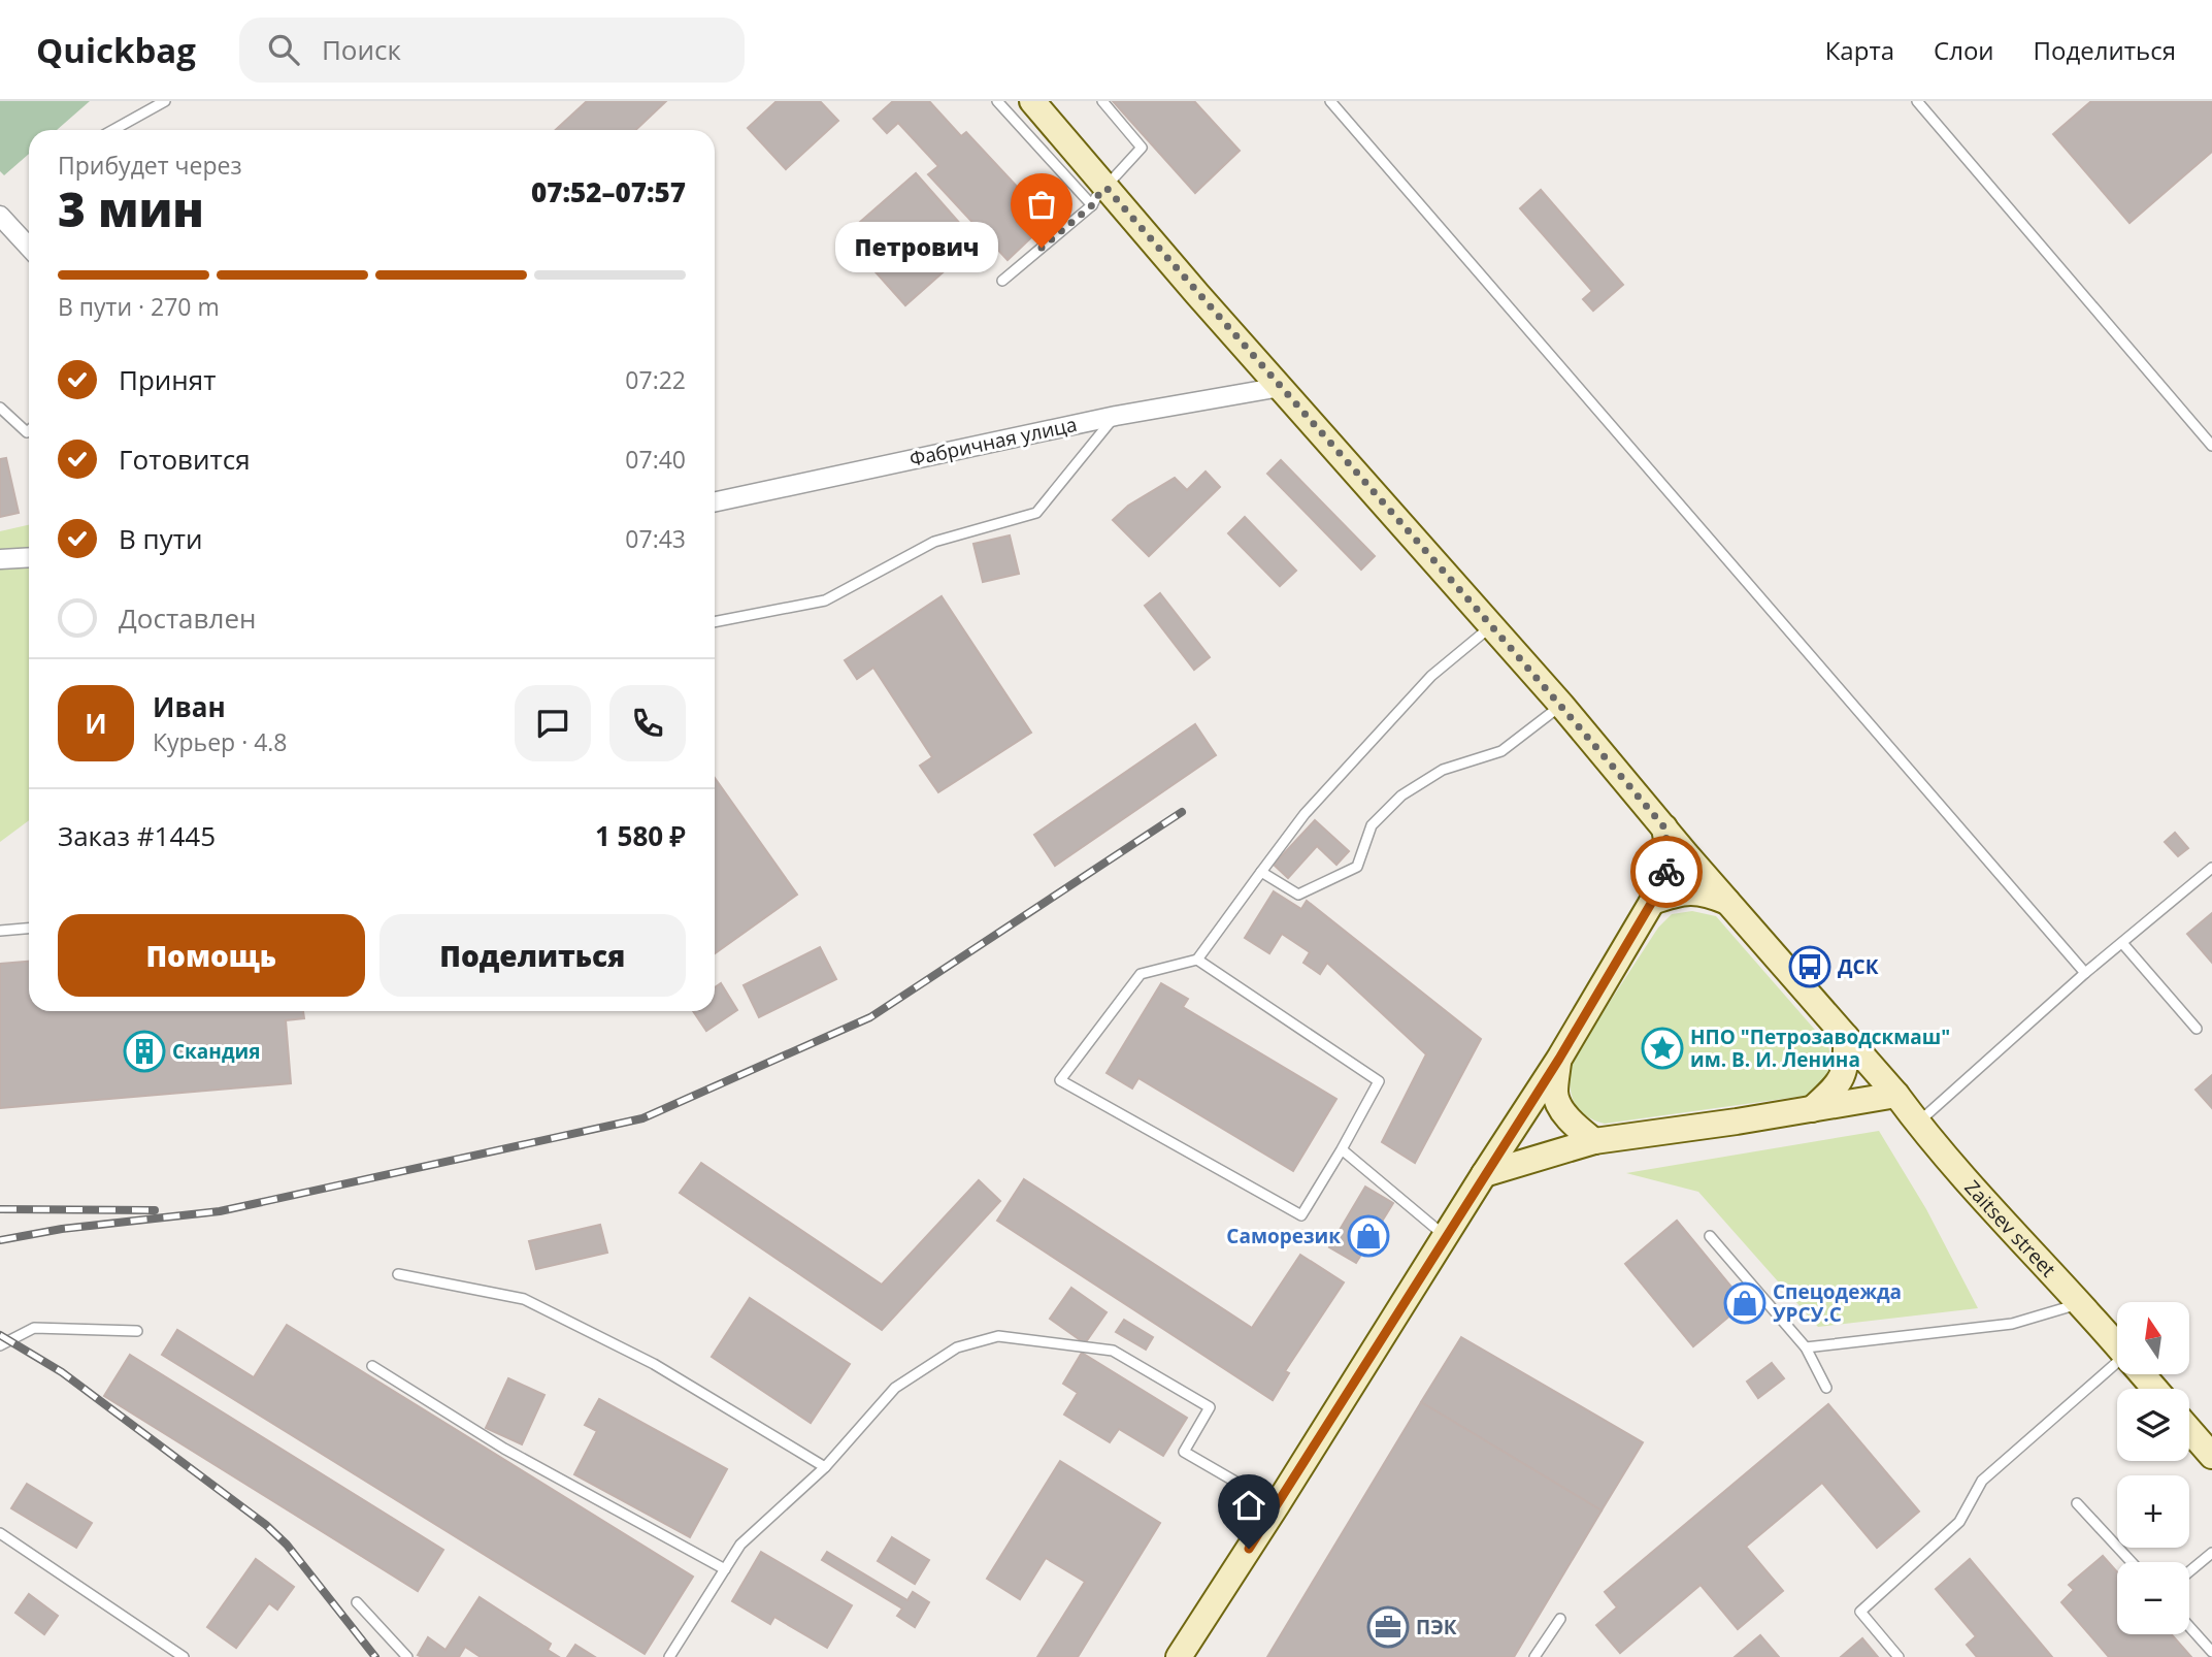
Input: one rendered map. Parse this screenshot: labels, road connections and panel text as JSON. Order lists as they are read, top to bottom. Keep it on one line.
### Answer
{"streets":{"main road":["Zaitsev street"],"street":["Фабричная улица"]},"crossings":[["Фабричная улица","Zaitsev street"]],"places":{"other":["Петрович"],"bus stop":["ДСК"],"place":["НПО \"Петрозаводскмаш\" им. В. И. Ленина"],"building":["Скандия"],"shop":["Саморезик","Спецодежда УРСУ.С"],"office":["ПЭК"]},"north":"top","page":{"header":"Quickbag","search":"Поиск","nav":["Карта","Слои","Поделиться"],"heading":["3 мин","Прибудет через","07:52–07:57"],"panel":["Иван","Курьер · 4.8","Заказ #1445","1 580 ₽"],"bubble":"Петрович","bar":"В пути · 270 m","list":[["Принят","07:22"],["Готовится","07:40"],["В пути","07:43"],"Доставлен"],"round":"И","buttons":["Помощь","Поделиться"],"map_buttons":["+","−"]}}
